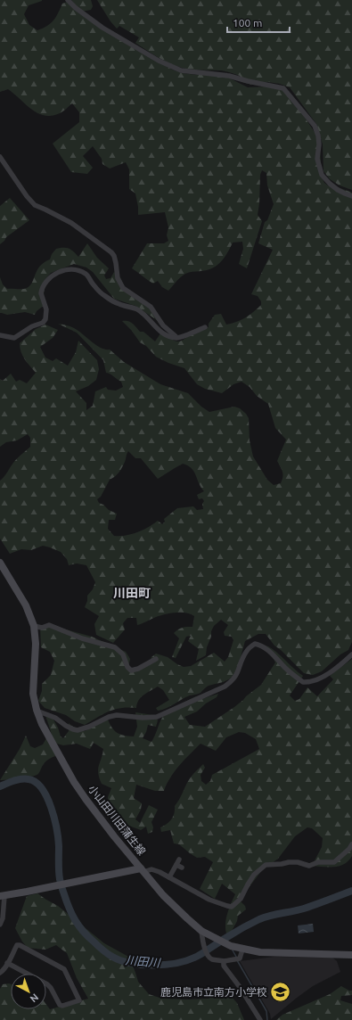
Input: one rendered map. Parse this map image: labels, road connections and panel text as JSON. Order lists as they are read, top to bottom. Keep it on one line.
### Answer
{"streets":{"main road":["小山田川田蒲生線"]},"districts":["川田町"],"water":["川田川"],"places":{"school or university":["鹿児島市立南方小学校"]},"scale_bar":"100 m","north":"bottom right"}
